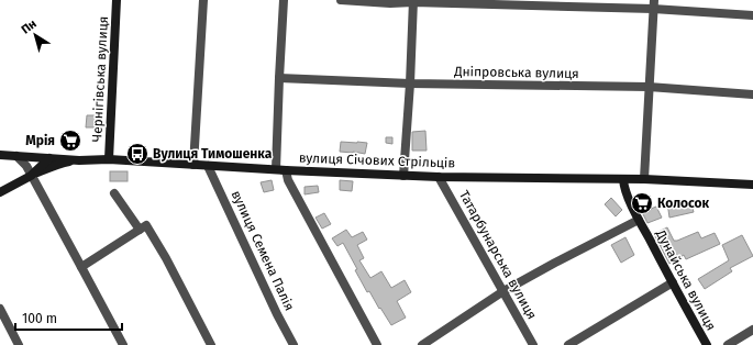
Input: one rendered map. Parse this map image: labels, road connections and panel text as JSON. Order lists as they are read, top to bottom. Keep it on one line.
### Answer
{"streets":{"main road":["Чернігівська вулиця","вулиця Січових Стрільців","Дунайська вулиця"],"street":["Дніпровська вулиця","вулиця Семена Палія","Татарбунарська вулиця"]},"crossings":[["Чернігівська вулиця","вулиця Січових Стрільців"],["вулиця Січових Стрільців","вулиця Семена Палія"],["вулиця Січових Стрільців","Татарбунарська вулиця"],["вулиця Січових Стрільців","Дунайська вулиця"]],"places":{"supermarket":["Мрія","Колосок"],"bus stop":["Вулиця Тимошенка"]},"scale_bar":"100 m","north":"top left"}
